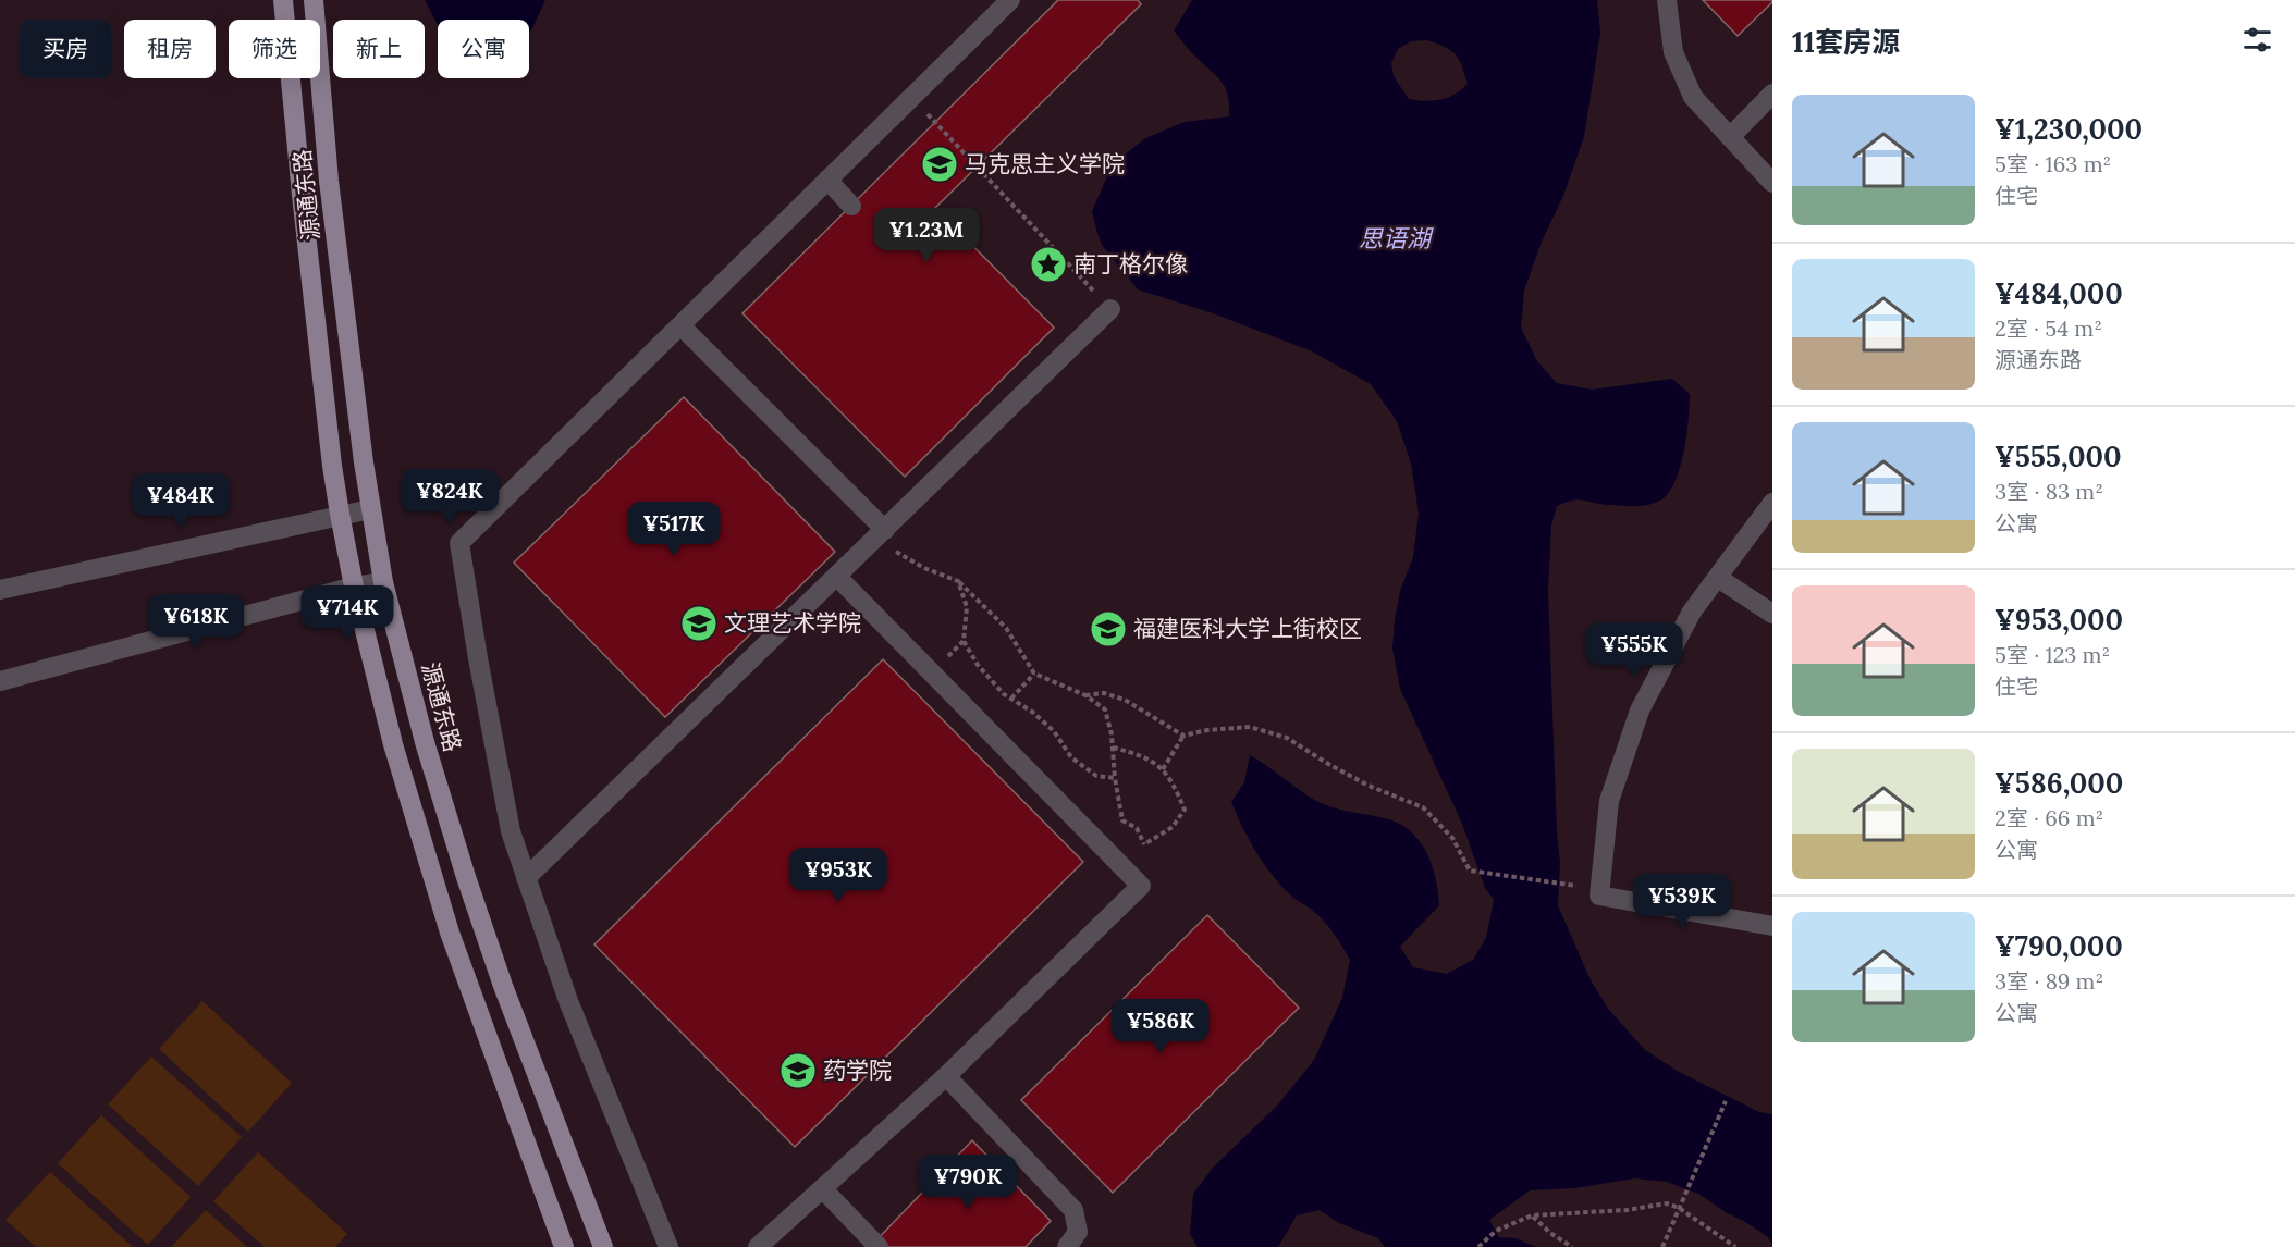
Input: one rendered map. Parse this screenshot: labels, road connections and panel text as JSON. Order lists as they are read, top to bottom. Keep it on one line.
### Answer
{"streets":{"main road":["源通东路"]},"water":["思语湖"],"places":{"school or university":["马克思主义学院","文理艺术学院","福建医科大学上街校区","药学院"],"place":["南丁格尔像"]},"page":{"heading":"11套房源","chip":["买房","租房","筛选","新上","公寓"],"list":[{"name":"¥1,230,000","note":"5室 · 163 m² · 住宅"},{"name":"¥484,000","note":"2室 · 54 m² · 源通东路"},{"name":"¥555,000","note":"3室 · 83 m² · 公寓"},{"name":"¥953,000","note":"5室 · 123 m² · 住宅"},{"name":"¥586,000","note":"2室 · 66 m² · 公寓"},{"name":"¥790,000","note":"3室 · 89 m² · 公寓"}],"price":["¥1.23M","¥824K","¥484K","¥517K","¥714K","¥618K","¥555K","¥953K","¥539K","¥586K","¥790K"]}}
